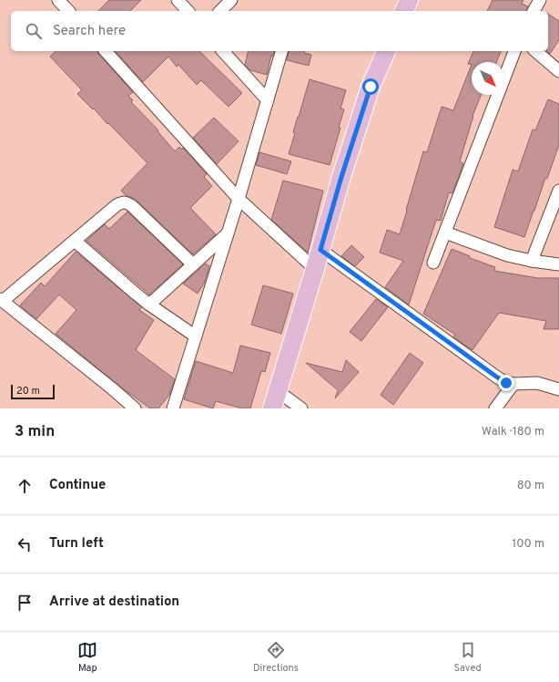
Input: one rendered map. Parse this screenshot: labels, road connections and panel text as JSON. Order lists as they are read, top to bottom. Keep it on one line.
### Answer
{"scale_bar":"20 m","north":"bottom right","page":{"search":"Search here","scale":"20 m","heading":["3 min","Walk · 180 m"],"list":[["Continue","80 m"],["Turn left","100 m"],"Arrive at destination"],"nav":["Map","Directions","Saved"]}}
